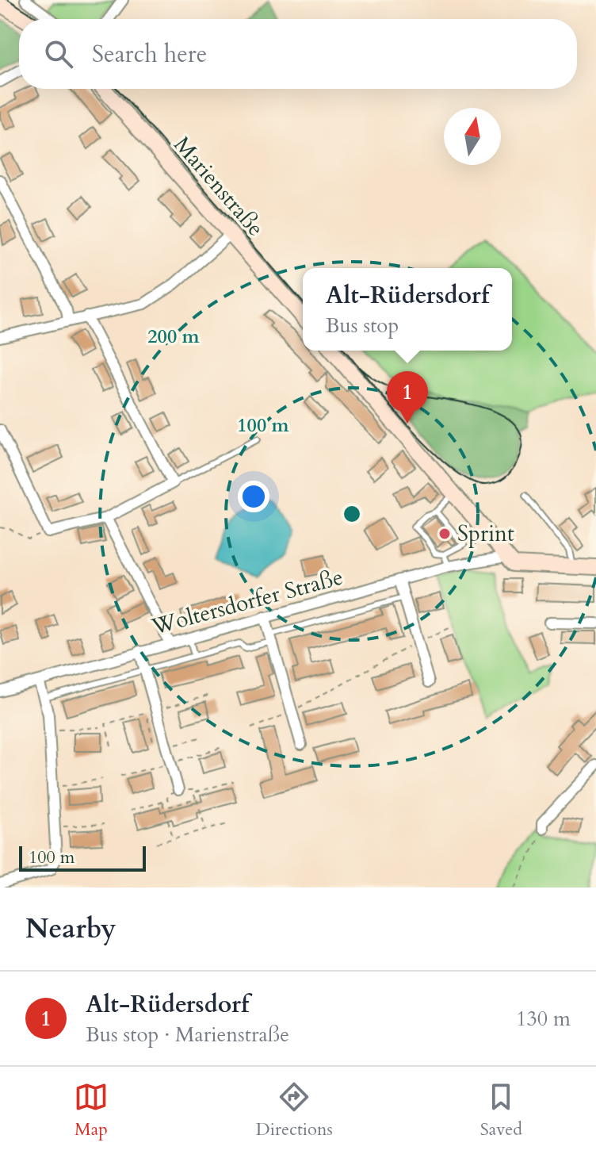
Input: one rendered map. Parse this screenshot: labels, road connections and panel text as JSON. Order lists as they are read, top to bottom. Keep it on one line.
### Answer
{"streets":{"street":["Marienstraße","Woltersdorfer Straße"]},"places":["Sprint"],"scale_bar":"100 m","north":"top","page":{"search":"Search here","popup":["Alt-Rüdersdorf","Bus stop"],"pins":"1","scale":"100 m","heading":"Nearby","list":[{"mark":"1","name":"Alt-Rüdersdorf","note":"Bus stop · Marienstraße","value":"130 m"}],"nav":["Map","Directions","Saved"]},"rings":["200 m","100 m"]}
